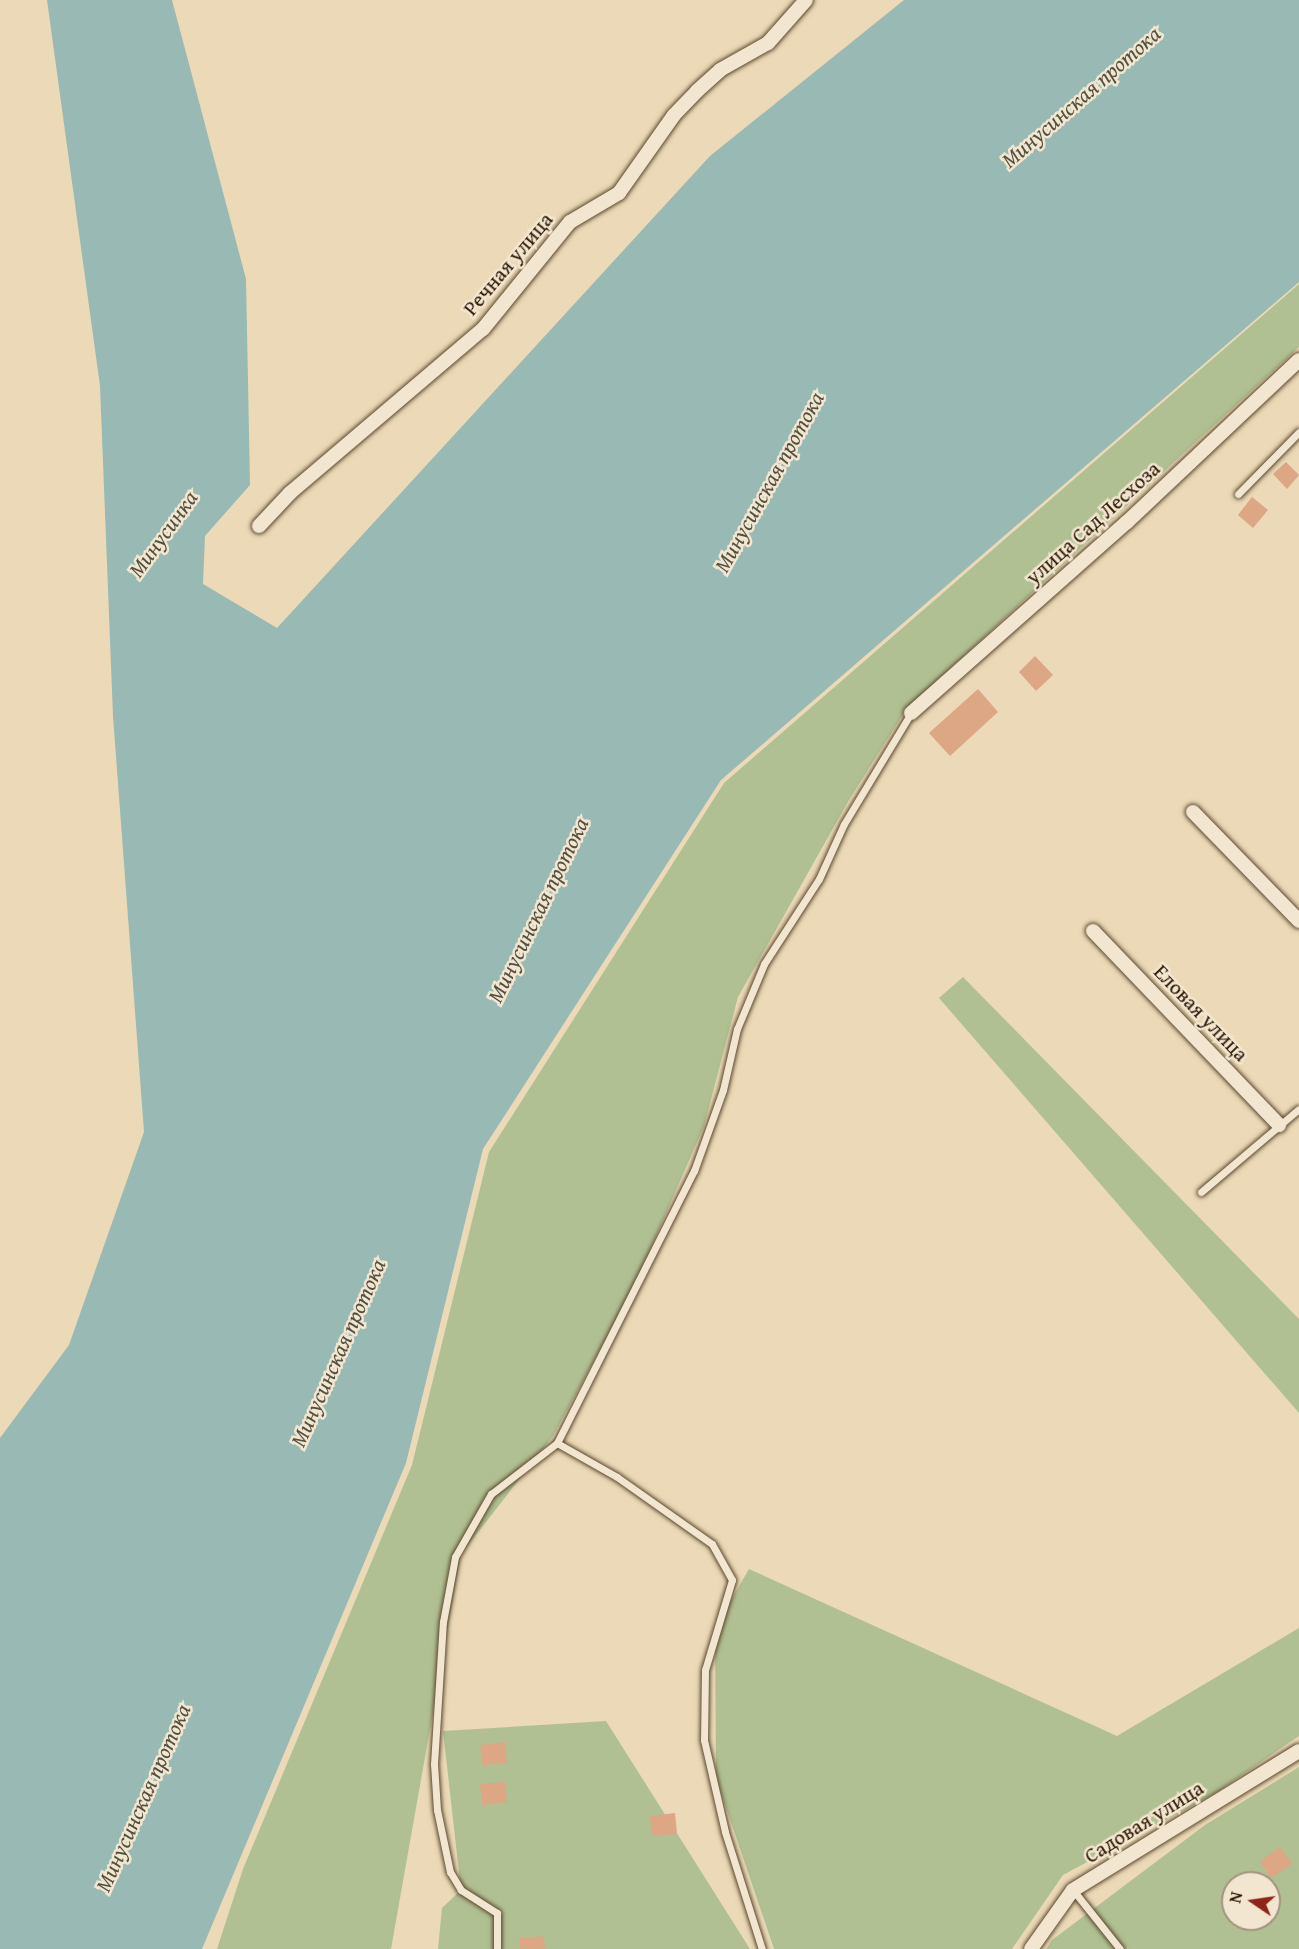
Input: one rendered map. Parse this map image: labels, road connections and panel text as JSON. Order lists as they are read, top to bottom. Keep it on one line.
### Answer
{"streets":{"street":["Речная улица","улица Сад Лесхоза","Еловая улица","Садовая улица"]},"water":["Минусинская протока","Минусинка"],"north":"left"}
